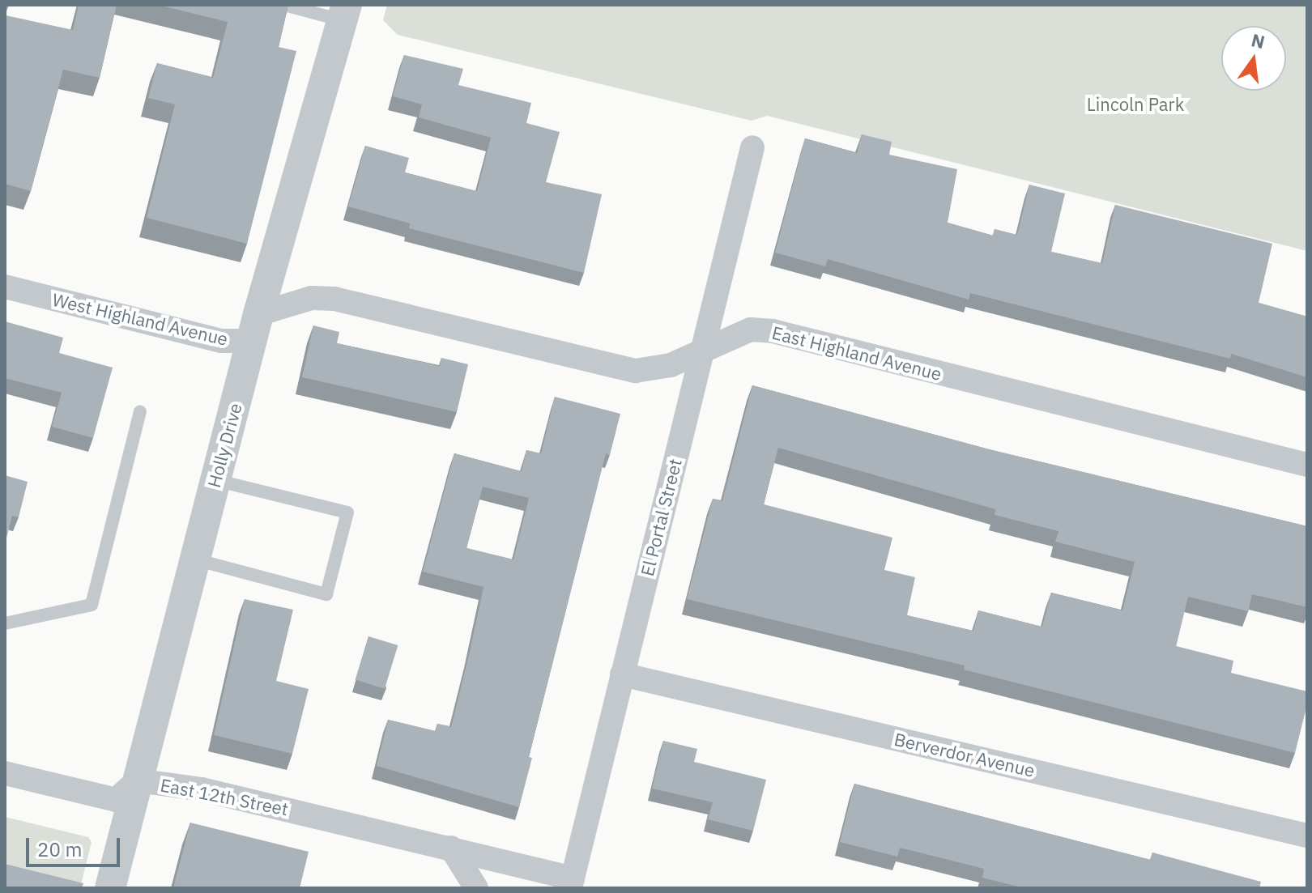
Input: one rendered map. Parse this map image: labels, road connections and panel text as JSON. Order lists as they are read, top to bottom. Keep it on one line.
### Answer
{"streets":{"street":["West Highland Avenue","East Highland Avenue","Holly Drive","El Portal Street","Berverdor Avenue","East 12th Street"]},"crossings":[["West Highland Avenue","East Highland Avenue"],["West Highland Avenue","Holly Drive"],["East Highland Avenue","Holly Drive"],["East Highland Avenue","El Portal Street"],["Holly Drive","East 12th Street"],["El Portal Street","Berverdor Avenue"],["El Portal Street","East 12th Street"]],"parks":["Lincoln Park"],"scale_bar":"20 m","north":"top"}
